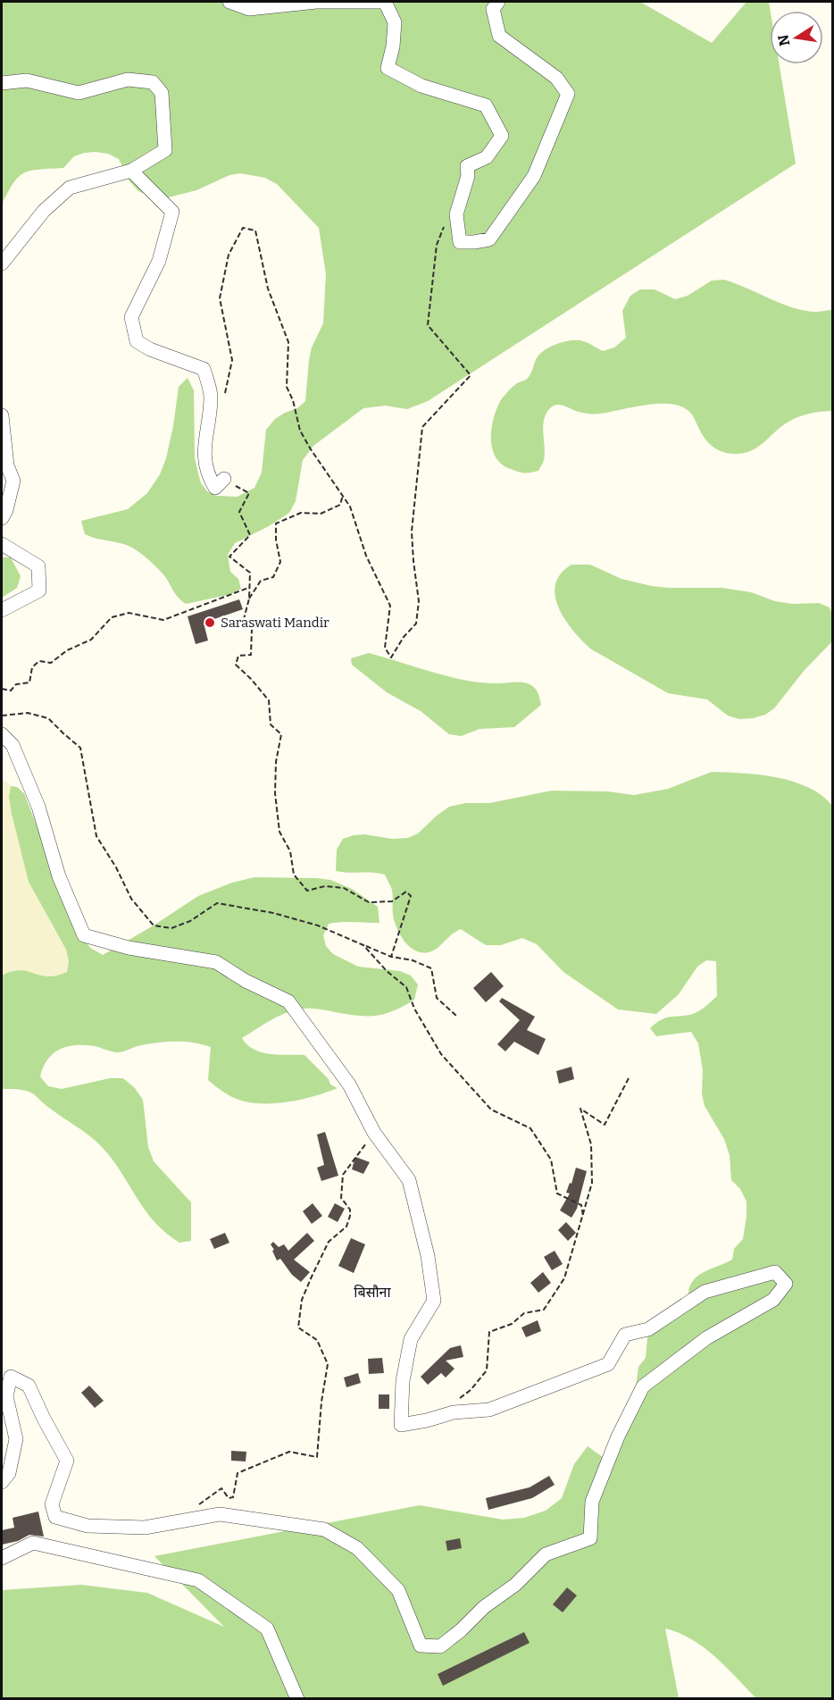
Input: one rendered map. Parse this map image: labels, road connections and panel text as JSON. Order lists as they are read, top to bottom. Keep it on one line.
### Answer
{"districts":["बिसौना"],"places":["Saraswati Mandir"],"north":"left"}
